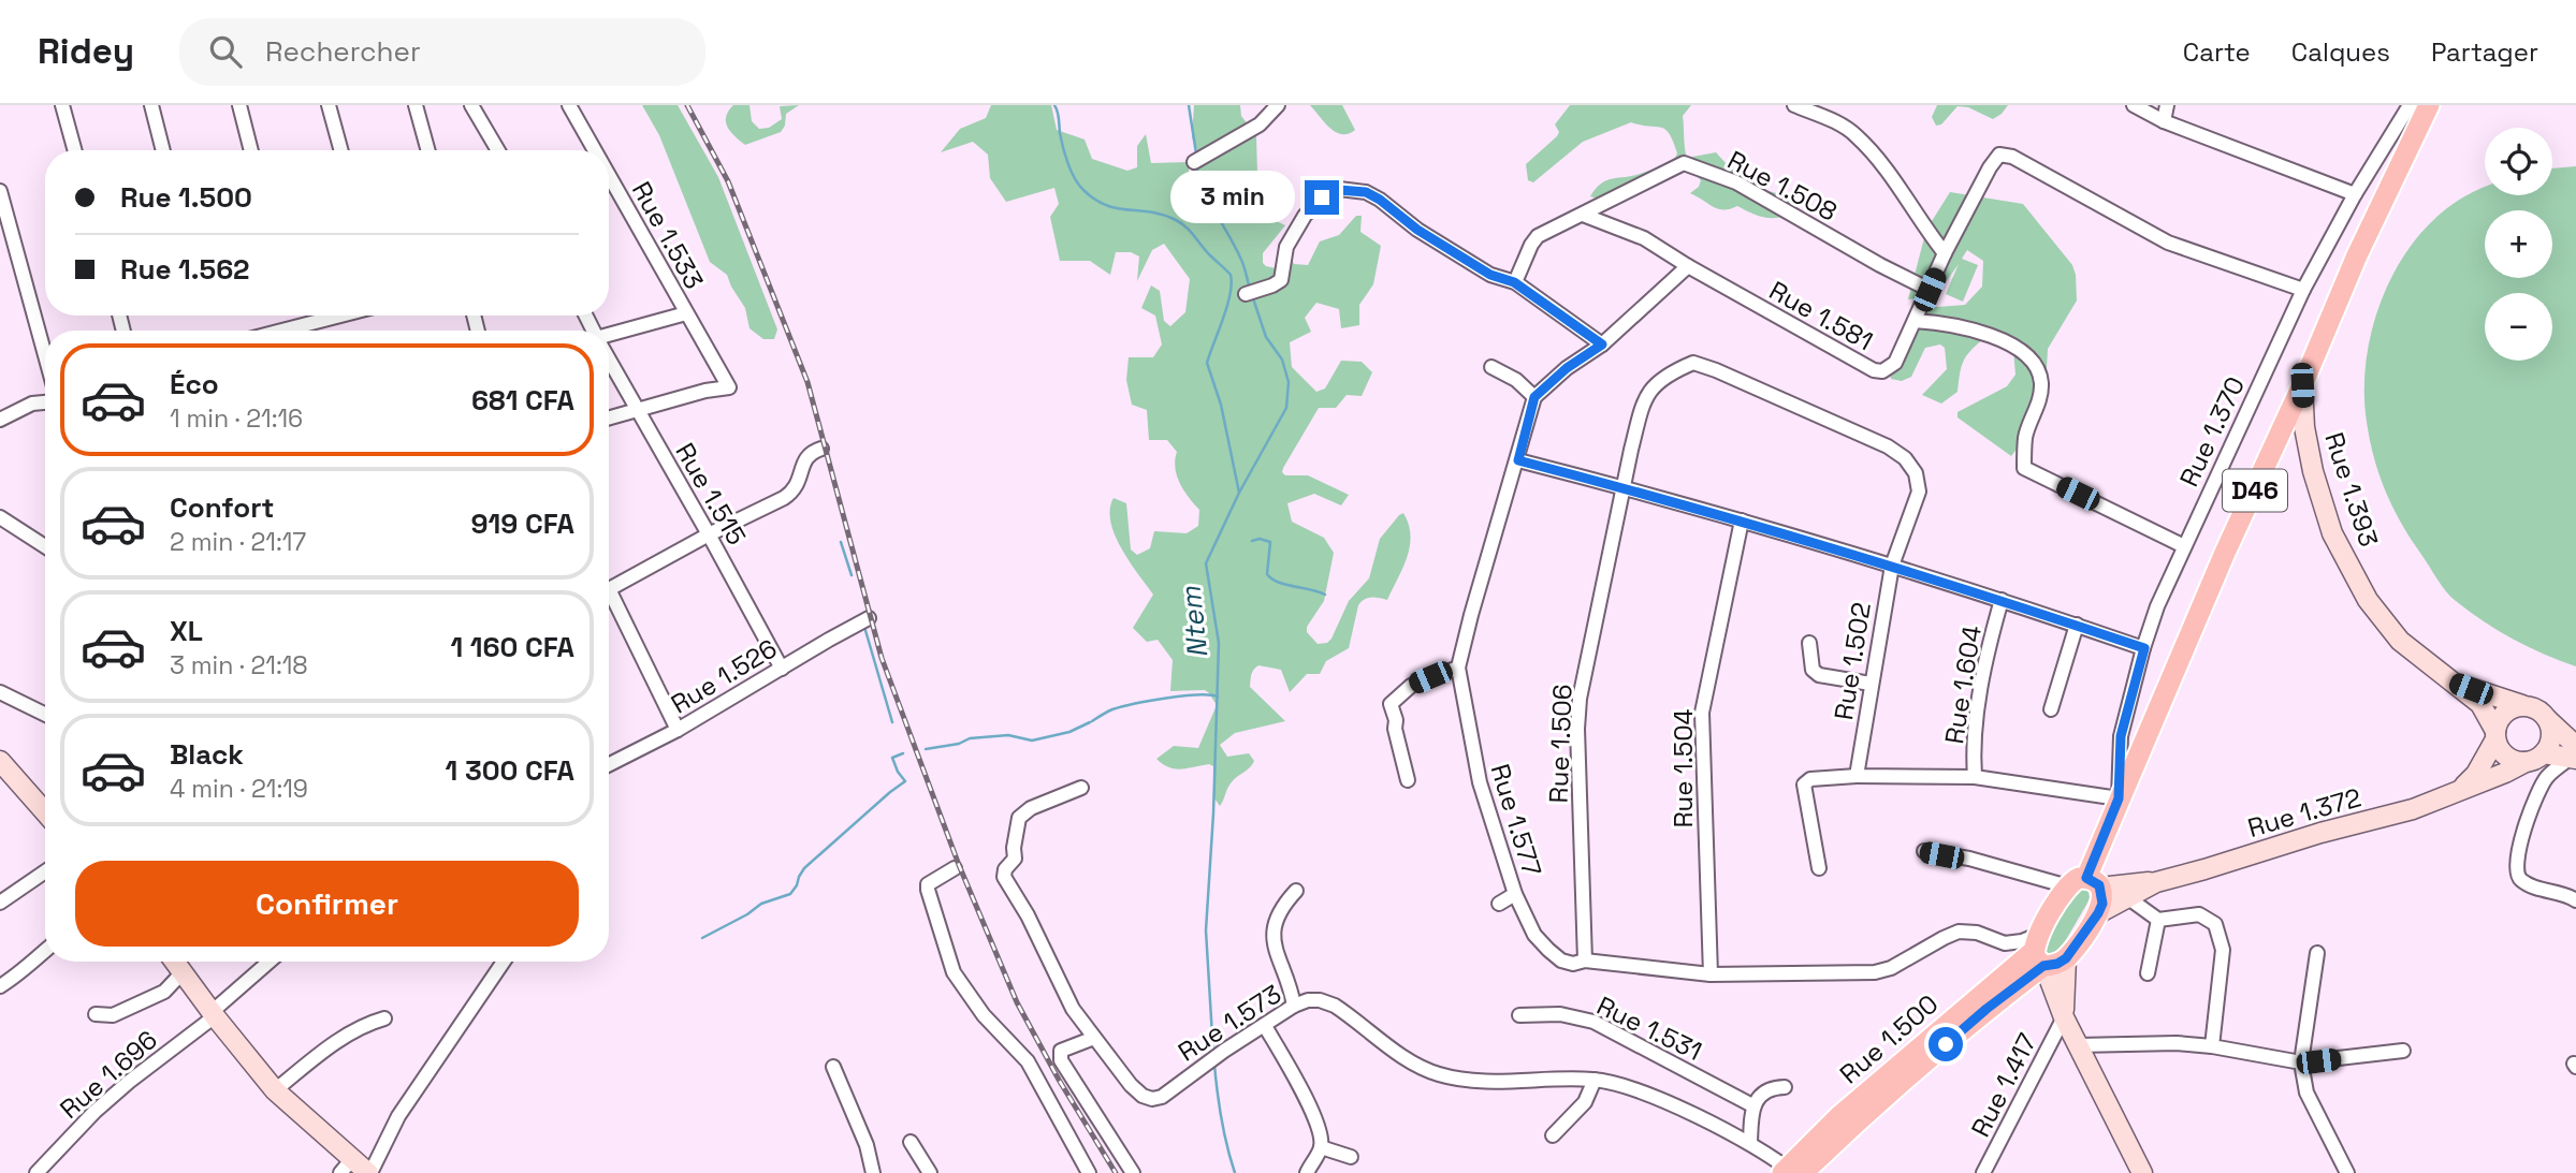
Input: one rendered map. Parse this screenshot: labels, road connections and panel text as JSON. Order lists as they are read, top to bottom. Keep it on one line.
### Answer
{"streets":{"main road":["Rue 1.393","D46","Rue 1.372","Rue 1.500"],"street":["Rue 1.508","Rue 1.533","Rue 1.581","Rue 1.370","Rue 1.515","Rue 1.502","Rue 1.526","Rue 1.604","Rue 1.506","Rue 1.504","Rue 1.577","Rue 1.573","Rue 1.531","Rue 1.696","Rue 1.417"]},"crossings":[["Rue 1.508","Rue 1.581"],["Rue 1.533","Rue 1.515"],["Rue 1.581","Rue 1.370"],["Rue 1.370","D46"],["Rue 1.393","D46"],["Rue 1.393","Rue 1.372"],["Rue 1.515","Rue 1.526"],["Rue 1.502","Rue 1.506"],["Rue 1.506","Rue 1.577"],["Rue 1.504","Rue 1.577"],["Rue 1.577","Rue 1.500"],["Rue 1.573","Rue 1.500"]],"water":["Ntem"],"page":{"header":"Ridey","search":"Rechercher","nav":["Carte","Calques","Partager"],"map_buttons":["+","−"],"banner":["Rue 1.500","Rue 1.562"],"bubble":"3 min","list":[{"name":"Éco","note":"1 min · 21:16","value":"681 CFA"},{"name":"Confort","note":"2 min · 21:17","value":"919 CFA"},{"name":"XL","note":"3 min · 21:18","value":"1 160 CFA"},{"name":"Black","note":"4 min · 21:19","value":"1 300 CFA"}],"buttons":"Confirmer"}}
